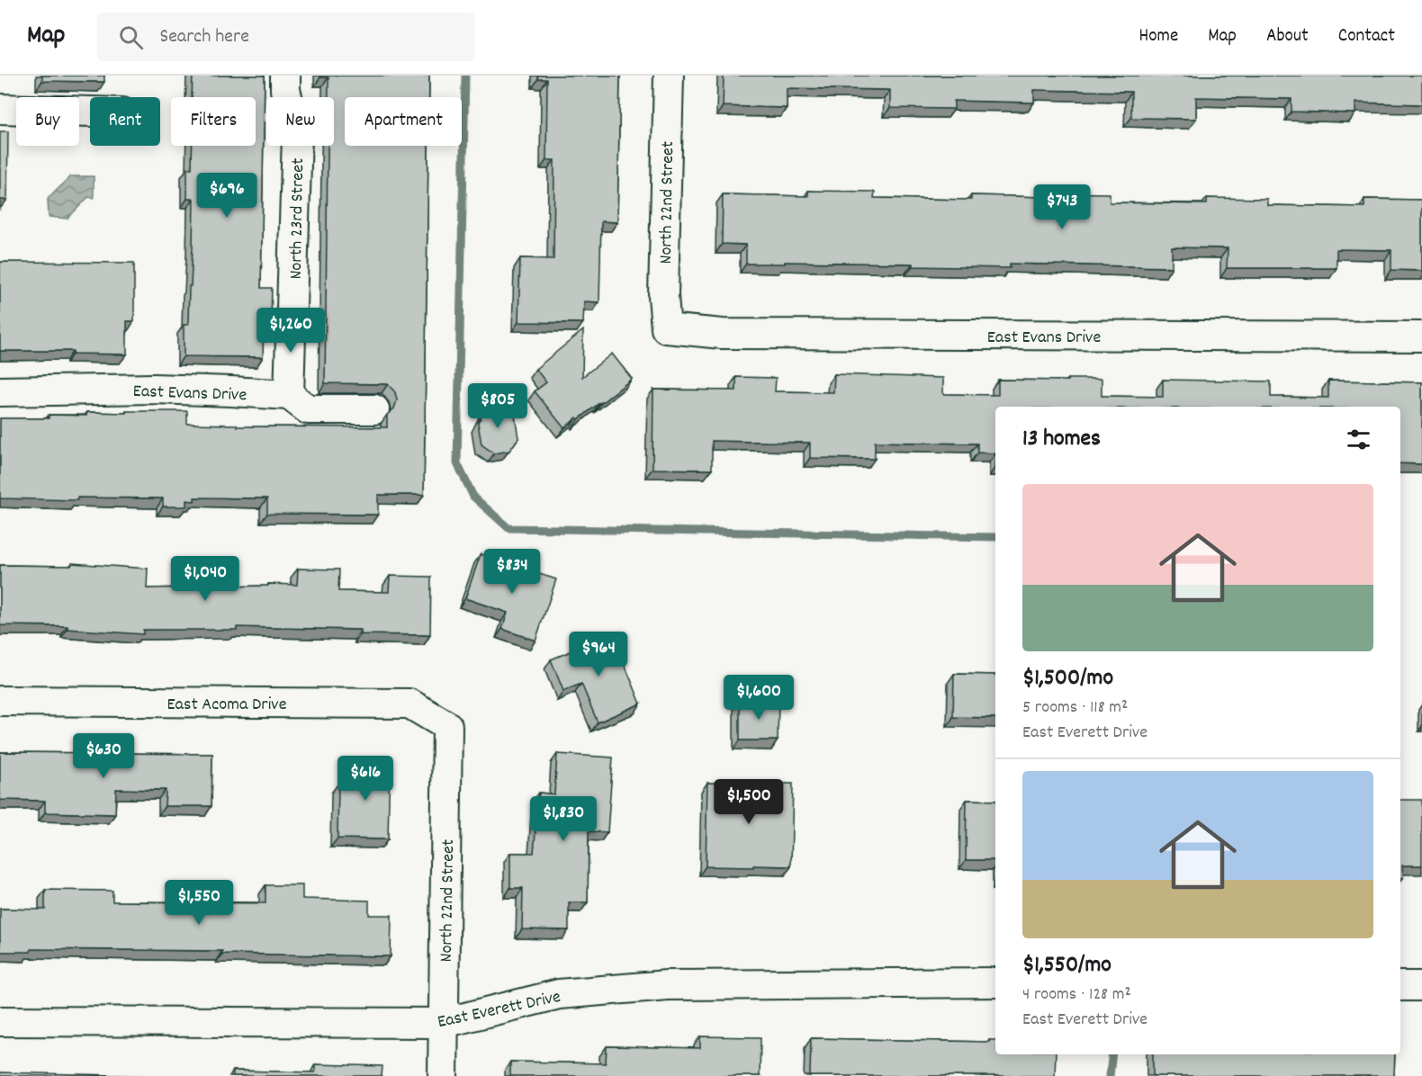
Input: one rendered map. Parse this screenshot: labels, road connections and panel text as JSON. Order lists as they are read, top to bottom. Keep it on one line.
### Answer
{"streets":{"street":["North 22nd Street","North 23rd Street","East Evans Drive","East Acoma Drive","East Everett Drive"]},"crossings":[["North 22nd Street","East Evans Drive"],["North 22nd Street","East Acoma Drive"],["North 22nd Street","East Everett Drive"],["North 23rd Street","East Evans Drive"]],"page":{"header":"Map","search":"Search here","nav":["Home","Map","About","Contact"],"chip":["Buy","Rent","Filters","New","Apartment"],"price":["$696","$743","$1,260","$805","$834","$1,040","$964","$1,600","$630","$616","$1,500","$1,830","$1,550"],"heading":"13 homes","list":[{"name":"$1,500/mo","note":"5 rooms · 118 m² · East Everett Drive"},{"name":"$1,550/mo","note":"4 rooms · 128 m² · East Everett Drive"}]}}
